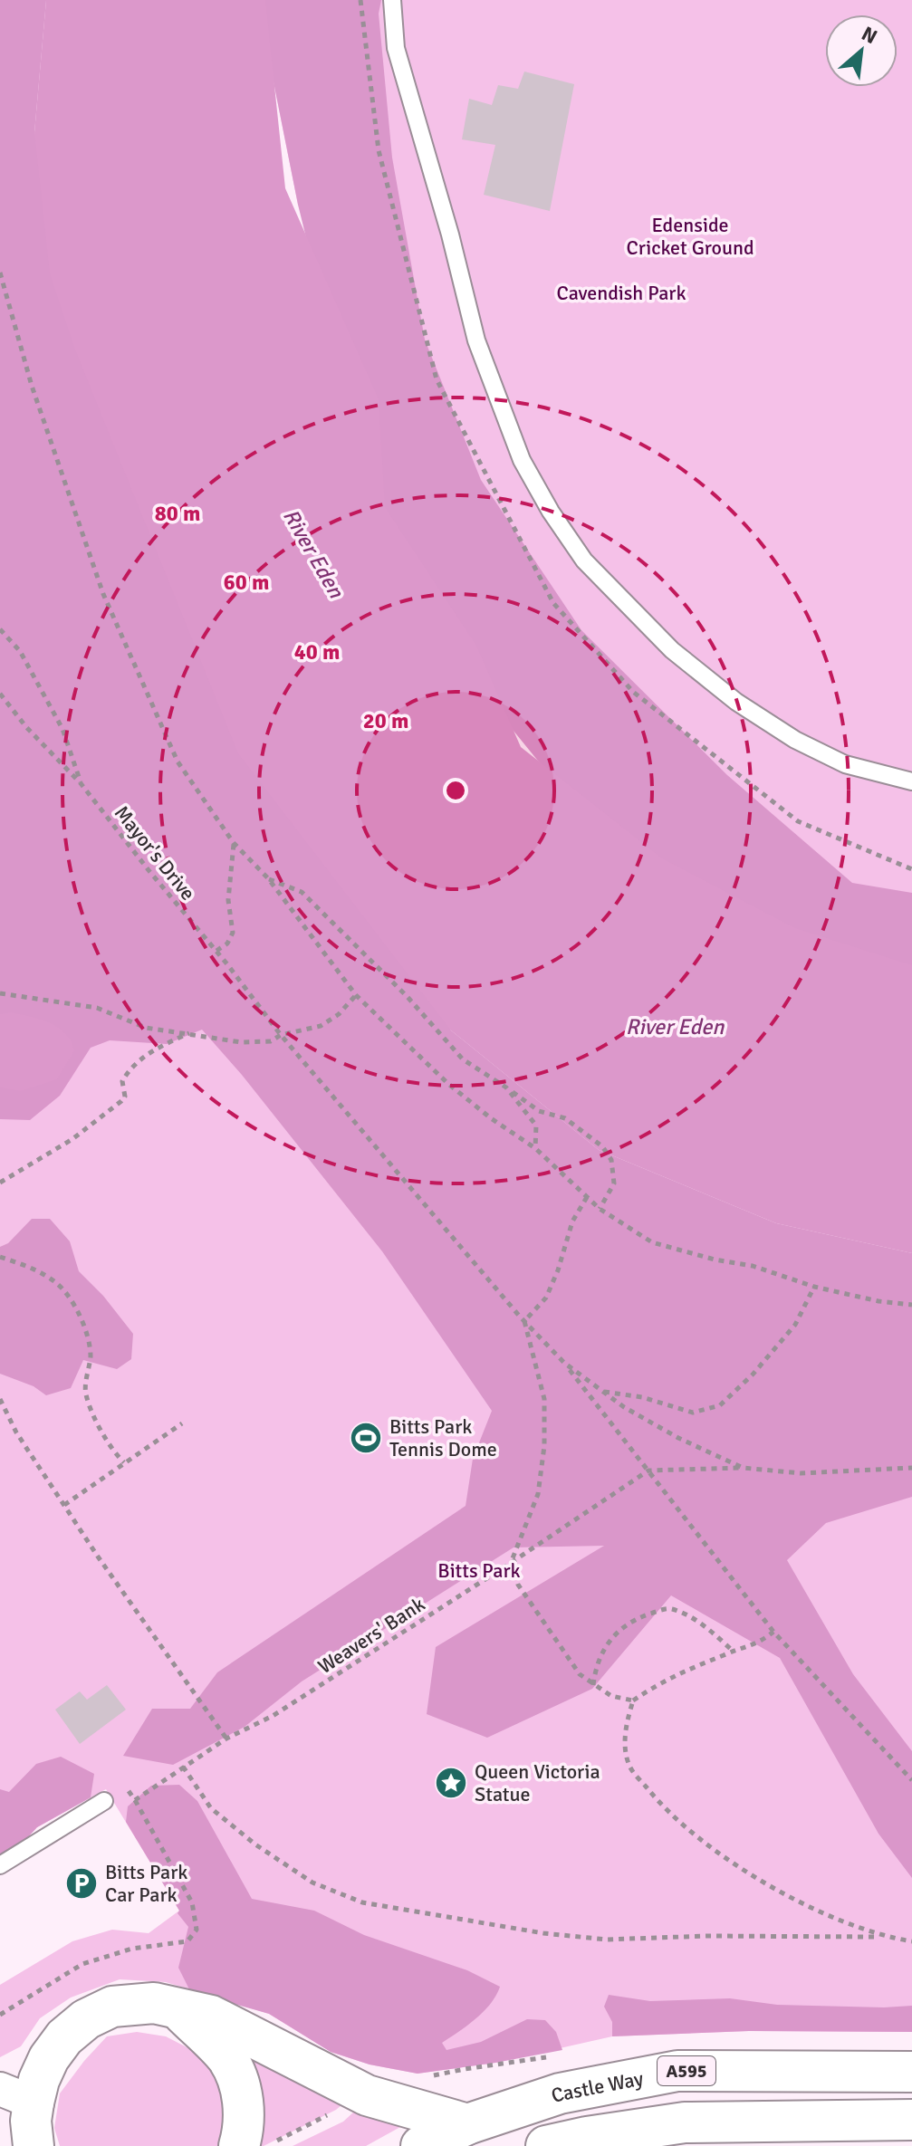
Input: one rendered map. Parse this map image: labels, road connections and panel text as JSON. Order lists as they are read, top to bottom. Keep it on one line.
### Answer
{"streets":{"main road":["A595","Castle Way"],"path":["Mayor's Drive","Weavers' Bank"]},"water":["River Eden"],"parks":["Edenside Cricket Ground","Cavendish Park","Bitts Park"],"places":{"sports":["Bitts Park Tennis Dome"],"place":["Queen Victoria Statue"],"parking":["Bitts Park Car Park"]},"north":"top right","rings":["80 m","60 m","40 m","20 m"]}
